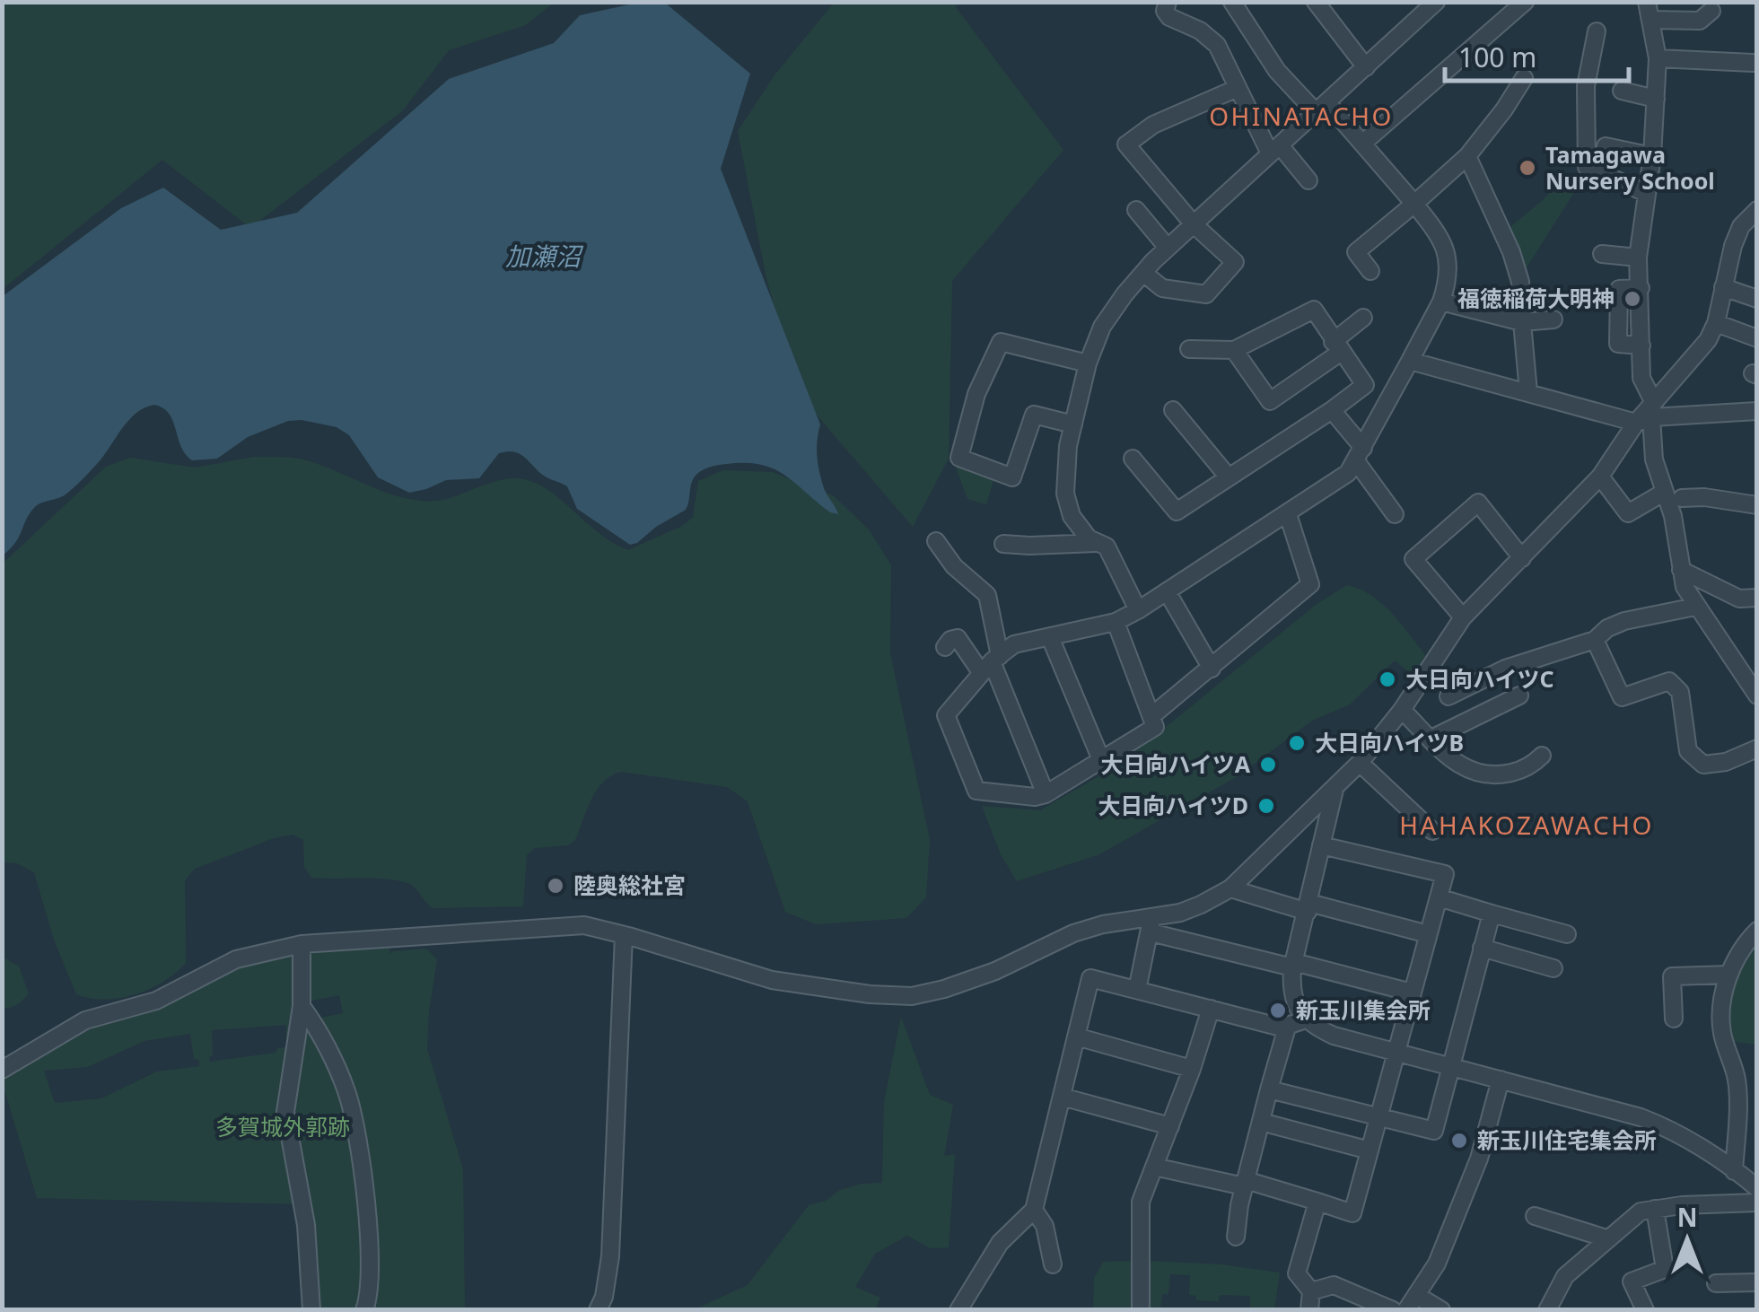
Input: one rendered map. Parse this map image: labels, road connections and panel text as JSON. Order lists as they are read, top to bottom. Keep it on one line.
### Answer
{"districts":["OHINATACHO","HAHAKOZAWACHO"],"water":["加瀬沼"],"parks":["多賀城外郭跡"],"places":["Tamagawa Nursery School","福徳稲荷大明神","大日向ハイツC","大日向ハイツB","大日向ハイツA","大日向ハイツD","陸奥総社宮","新玉川集会所","新玉川住宅集会所"],"scale_bar":"100 m","north":"top"}
